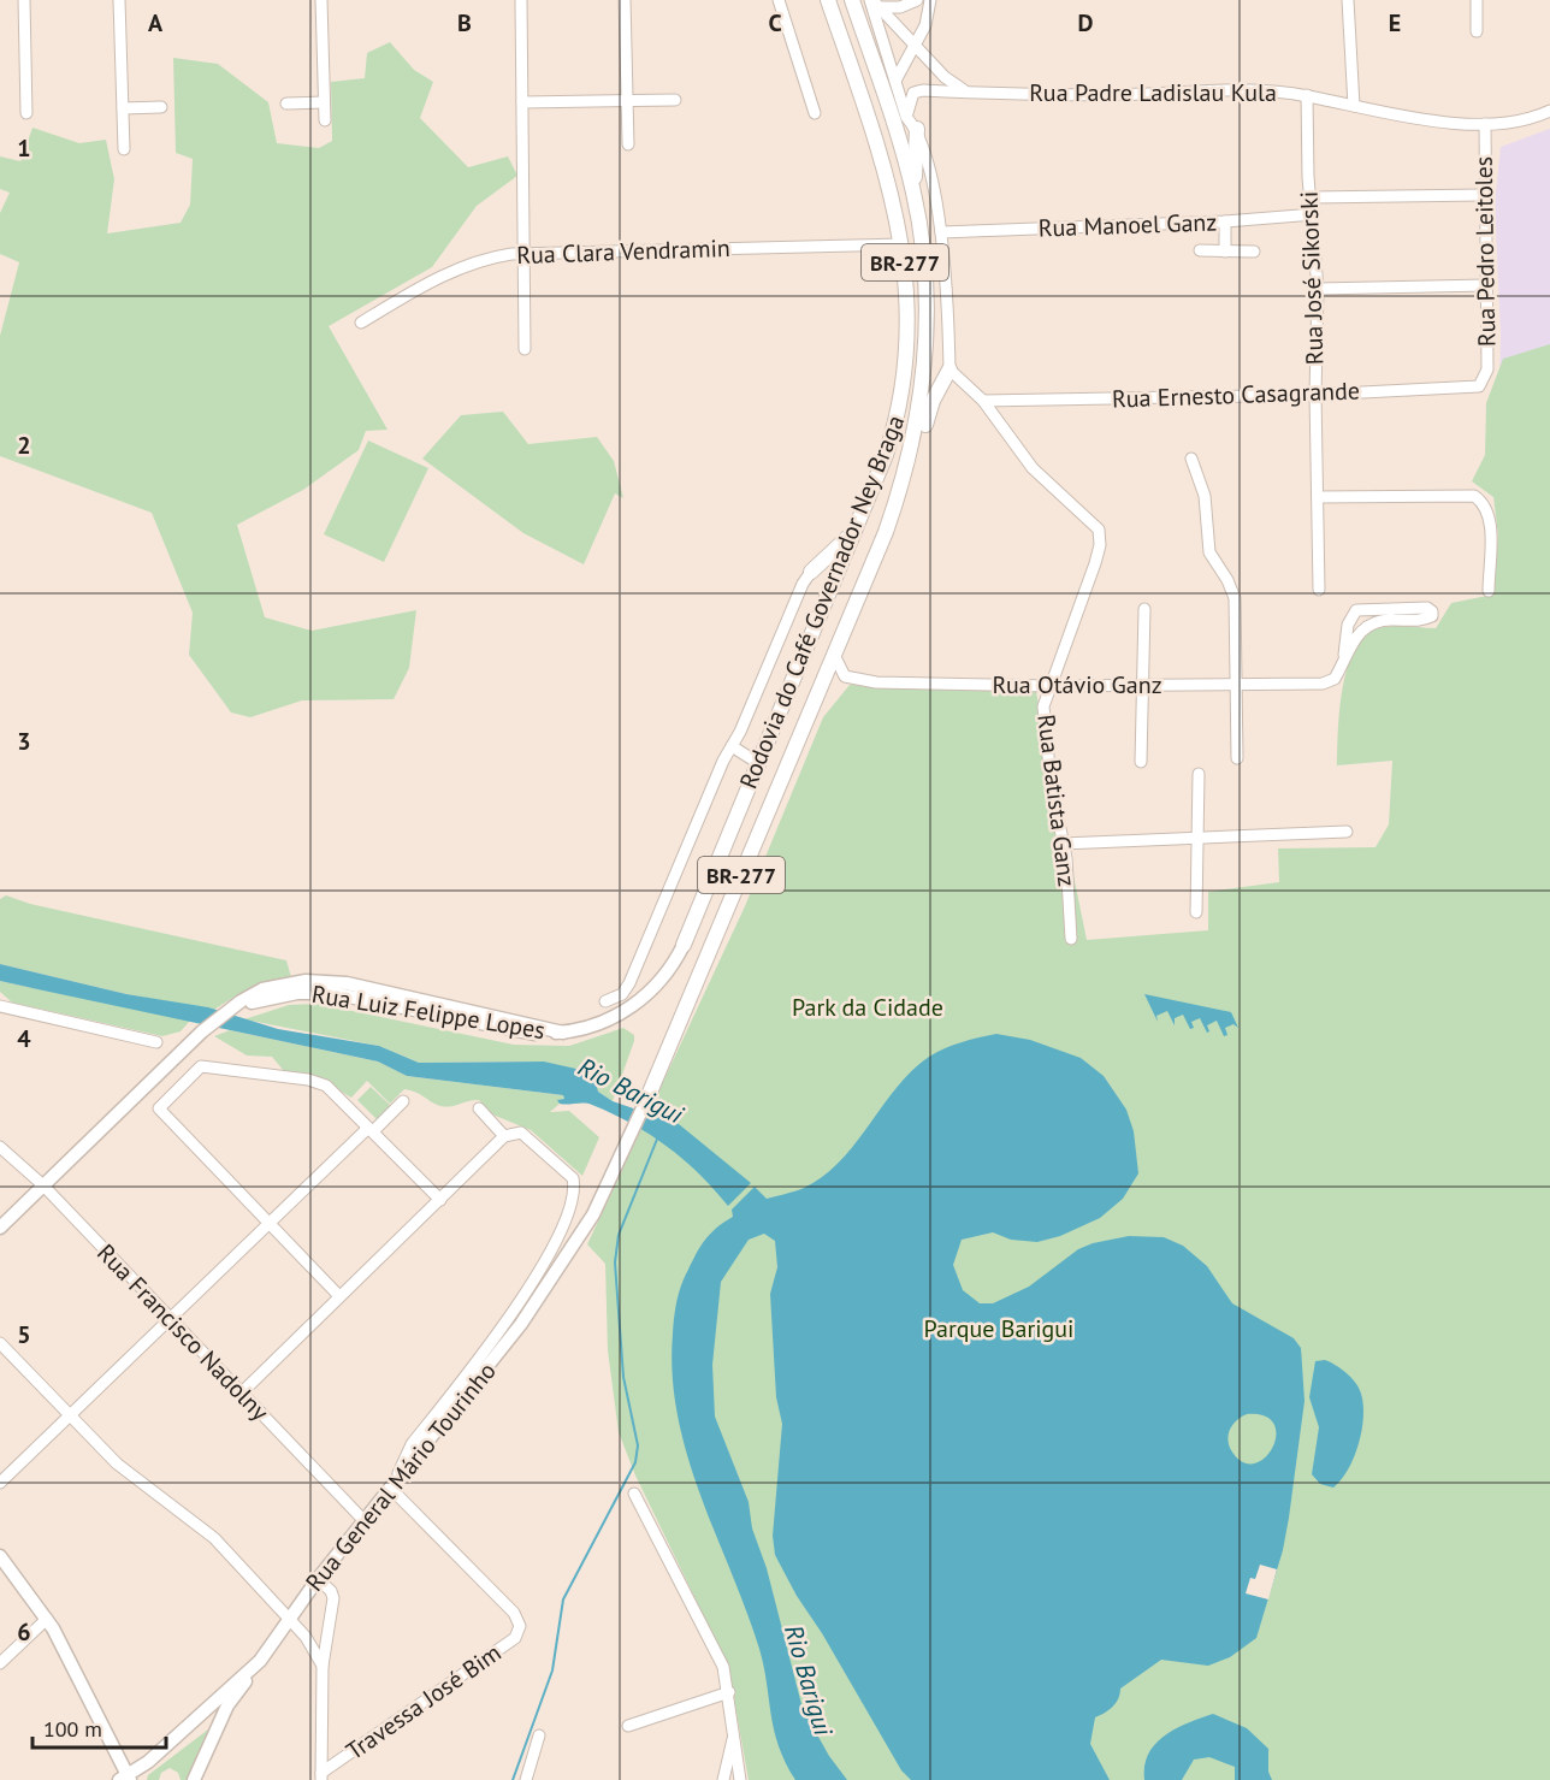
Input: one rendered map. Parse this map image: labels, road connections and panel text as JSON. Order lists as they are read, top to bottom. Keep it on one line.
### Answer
{"streets":{"highway":["BR-277","Rodovia do Café Governador Ney Braga"],"main road":["Rua Luiz Felippe Lopes","Rua General Mário Tourinho"],"street":["Rua Padre Ladislau Kula","Rua Manoel Ganz","Rua Clara Vendramin","Rua Pedro Leitoles","Rua José Sikorski","Rua Ernesto Casagrande","Rua Otávio Ganz","Rua Batista Ganz","Rua Francisco Nadolny","Travessa José Bim"]},"crossings":[["Rua Padre Ladislau Kula","Rua Pedro Leitoles"],["Rua Padre Ladislau Kula","Rua José Sikorski"],["Rua Manoel Ganz","Rua José Sikorski"],["Rua Clara Vendramin","Rodovia do Café Governador Ney Braga"],["Rua Pedro Leitoles","Rua Ernesto Casagrande"],["Rua José Sikorski","Rua Ernesto Casagrande"],["Rua Ernesto Casagrande","Rua Batista Ganz"],["Rodovia do Café Governador Ney Braga","Rua Otávio Ganz"],["Rodovia do Café Governador Ney Braga","Rua Luiz Felippe Lopes"],["Rodovia do Café Governador Ney Braga","Rua General Mário Tourinho"],["Rua Otávio Ganz","Rua Batista Ganz"],["Rua Luiz Felippe Lopes","Rua Francisco Nadolny"],["Rua Francisco Nadolny","Rua General Mário Tourinho"],["Rua General Mário Tourinho","Travessa José Bim"]],"water":["Rio Barigui"],"parks":["Park da Cidade","Parque Barigui"],"scale_bar":"100 m","grid":{"columns":["A","B","C","D","E"],"rows":["1","2","3","4","5","6"]}}
